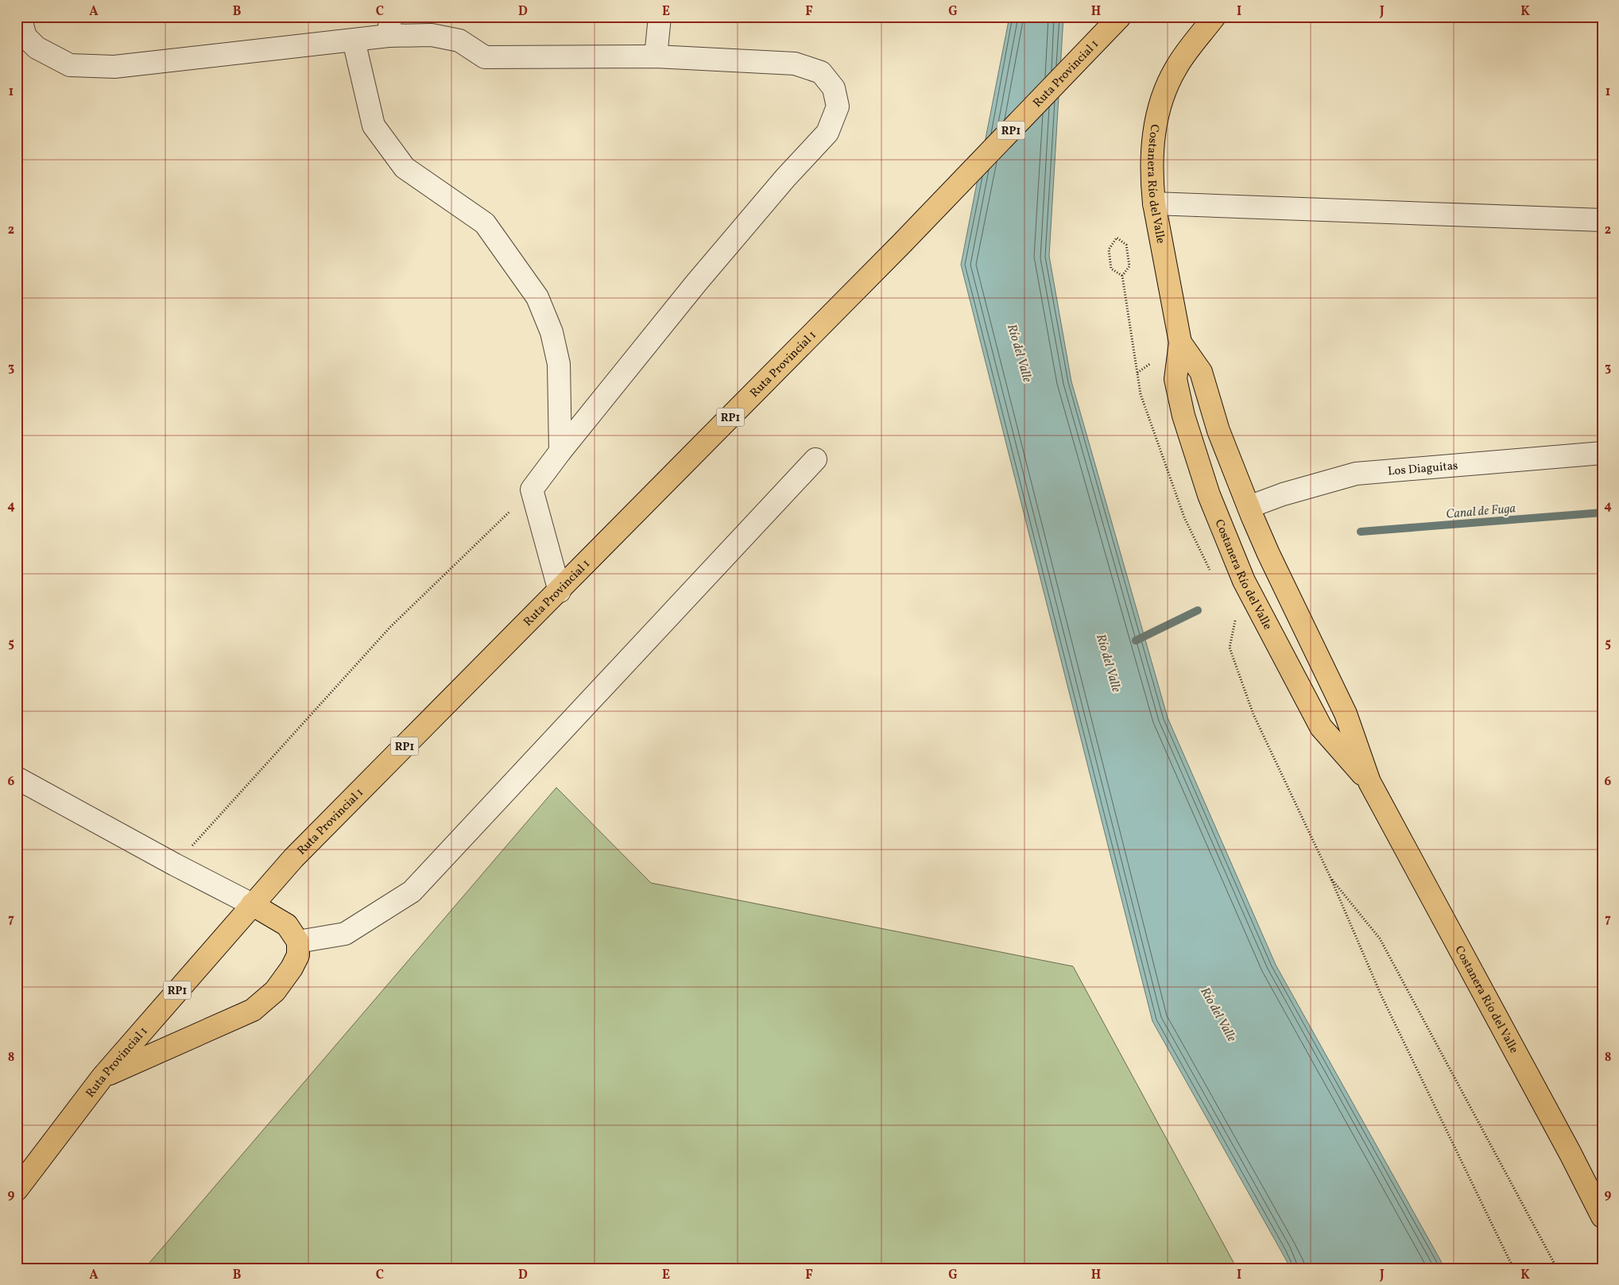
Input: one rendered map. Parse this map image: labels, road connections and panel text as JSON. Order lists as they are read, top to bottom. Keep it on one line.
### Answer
{"streets":{"main road":["Ruta Provincial 1","RP1","Costanera Río del Valle"],"street":["Los Diaguitas"]},"crossings":[["Costanera Río del Valle","Los Diaguitas"]],"water":["Río del Valle","Canal de Fuga"],"grid":{"columns":["A","B","C","D","E","F","G","H","I","J","K"],"rows":["1","2","3","4","5","6","7","8","9"]}}
